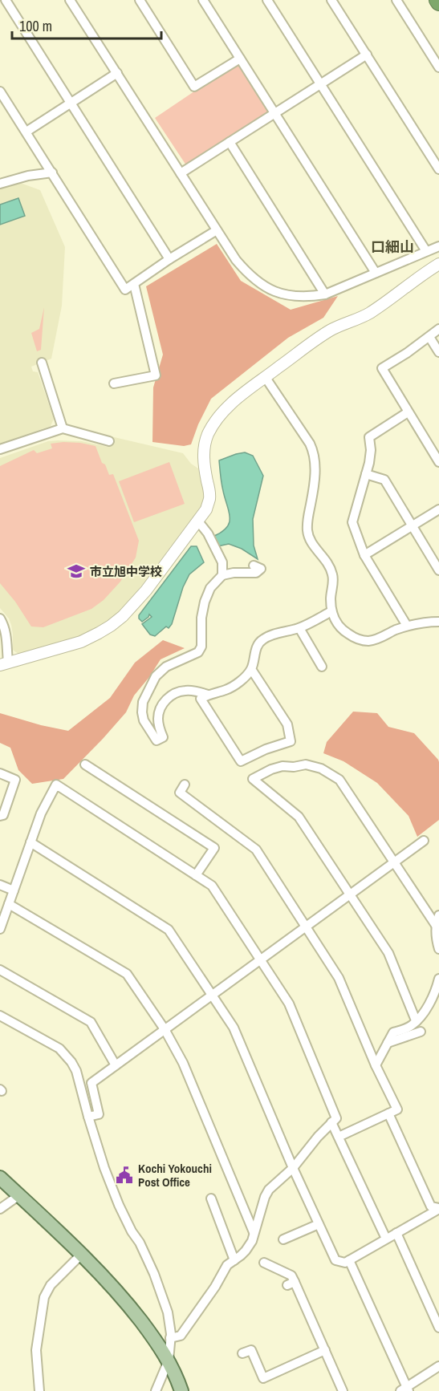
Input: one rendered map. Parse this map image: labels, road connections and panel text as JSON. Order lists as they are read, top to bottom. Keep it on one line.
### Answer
{"districts":["口細山"],"places":{"school or university":["市立旭中学校"],"public building":["Kochi Yokouchi Post Office"]},"scale_bar":"100 m"}
